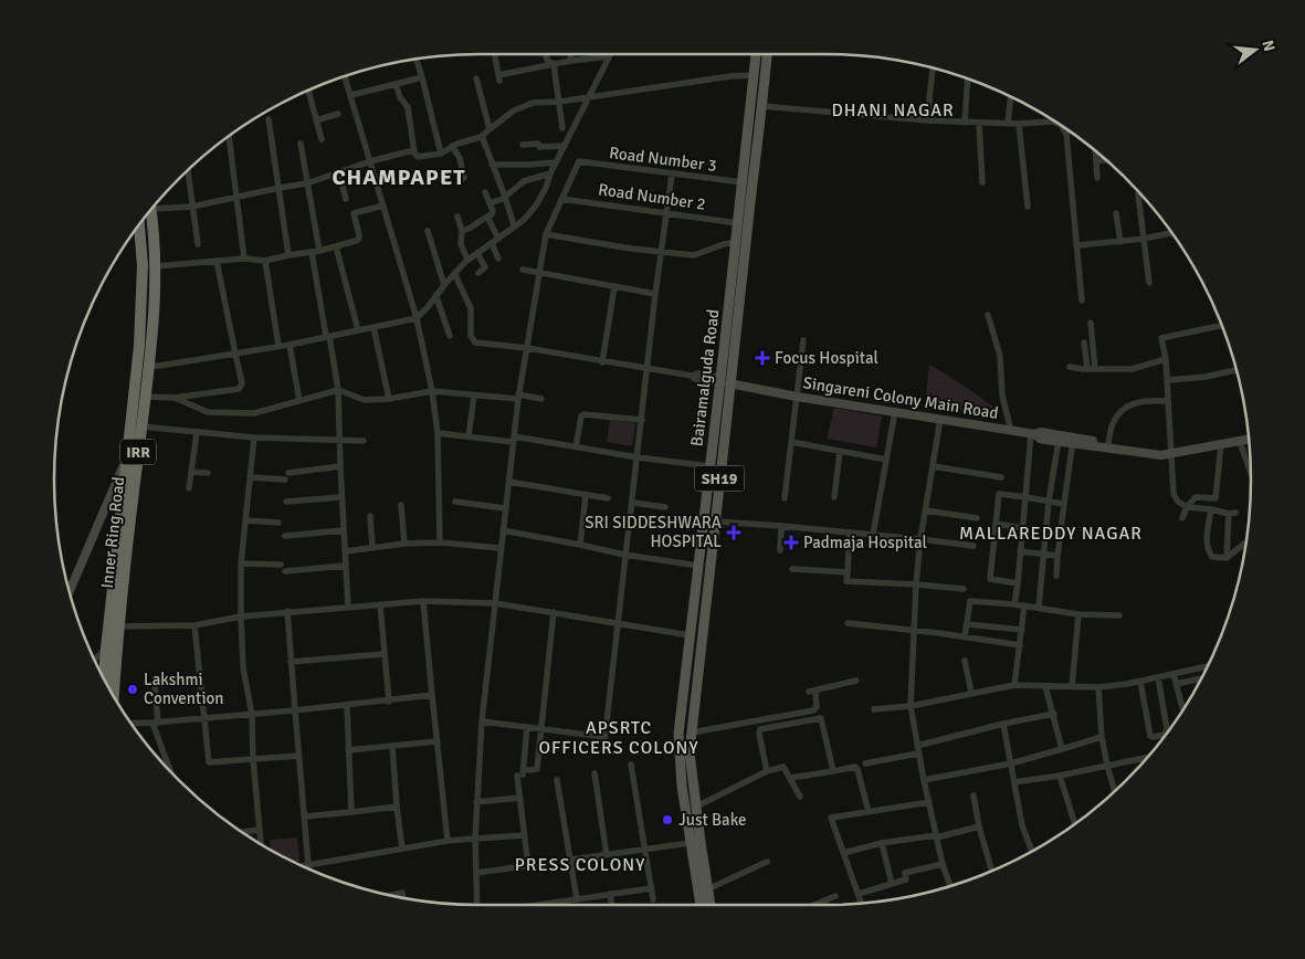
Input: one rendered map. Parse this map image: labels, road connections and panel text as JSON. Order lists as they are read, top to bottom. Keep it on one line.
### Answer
{"streets":{"highway":["IRR","Inner Ring Road"],"main road":["Bairamalguda Road","SH19"],"street":["Road Number 3","Road Number 2","Singareni Colony Main Road"]},"crossings":[["Road Number 3","Road Number 2"],["Road Number 3","Bairamalguda Road"],["Road Number 2","Bairamalguda Road"],["Bairamalguda Road","Singareni Colony Main Road"]],"districts":["DHANI NAGAR","CHAMPAPET","MALLAREDDY NAGAR","APSRTC OFFICERS COLONY","PRESS COLONY"],"places":{"health":["Focus Hospital","SRI SIDDESHWARA HOSPITAL","Padmaja Hospital"],"other":["Lakshmi Convention","Just Bake"]},"north":"right"}
